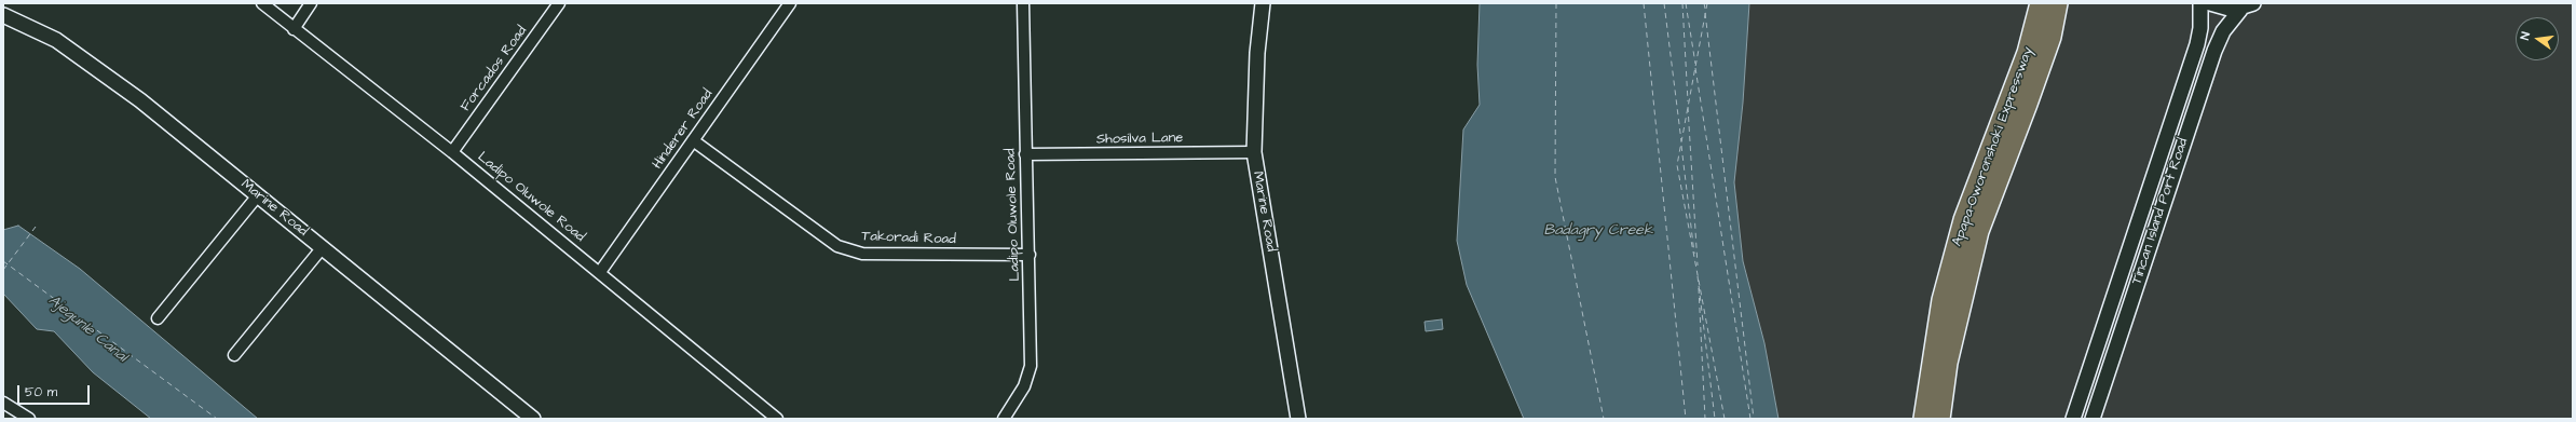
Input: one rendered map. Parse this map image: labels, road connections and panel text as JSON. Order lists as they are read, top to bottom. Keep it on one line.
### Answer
{"streets":{"highway":["Apapa-Oworonshoki Expressway"],"street":["Forcados Road","Hinderer Road","Shosilva Lane","Ladipo Oluwole Road","Marine Road","Tincan Island Port Road","Takoradi Road"]},"crossings":[["Forcados Road","Ladipo Oluwole Road"],["Hinderer Road","Ladipo Oluwole Road"],["Hinderer Road","Takoradi Road"],["Shosilva Lane","Ladipo Oluwole Road"],["Shosilva Lane","Marine Road"],["Ladipo Oluwole Road","Takoradi Road"]],"water":["Badagry Creek","Ajegunle Canal"],"scale_bar":"50 m","north":"left"}
